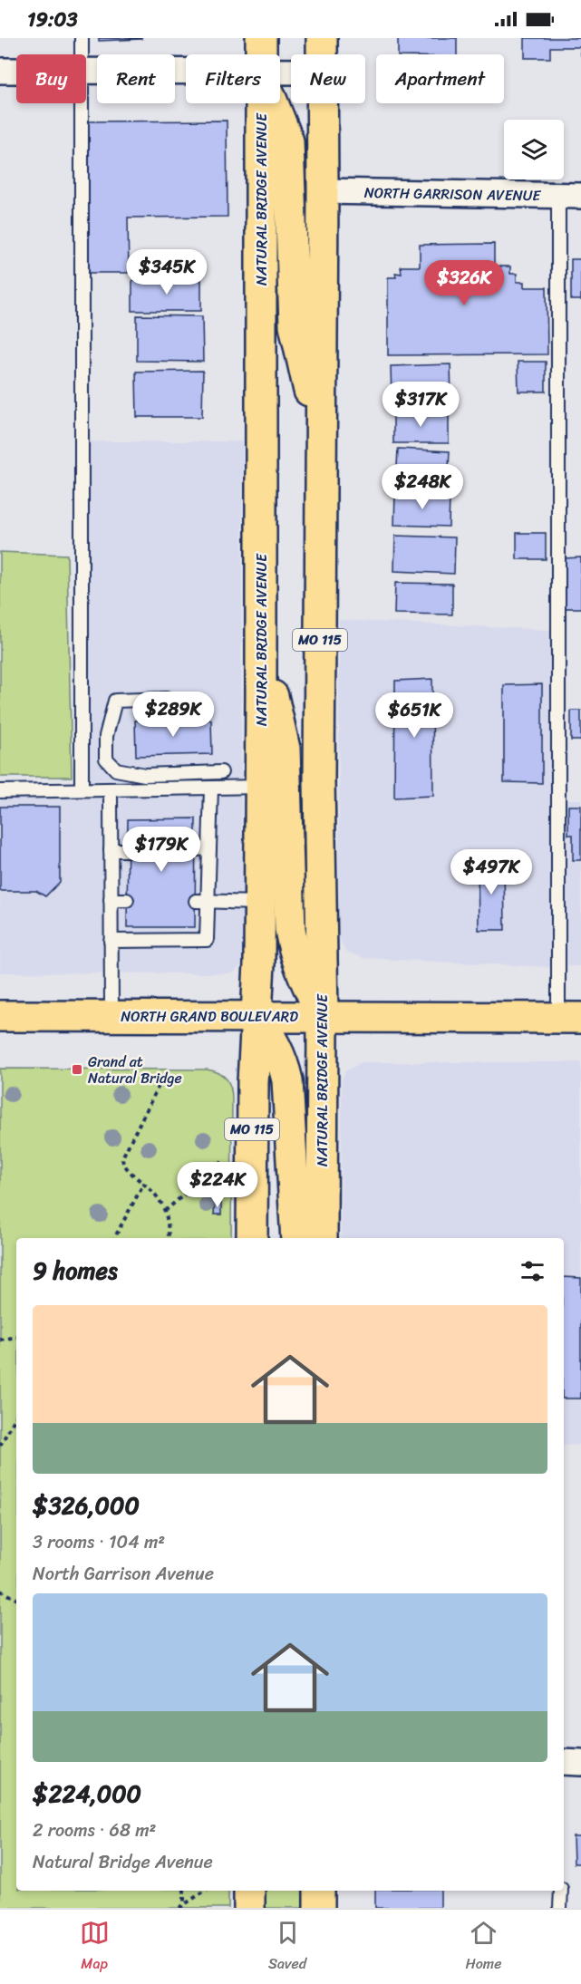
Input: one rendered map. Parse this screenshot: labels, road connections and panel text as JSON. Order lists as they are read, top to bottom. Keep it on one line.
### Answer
{"streets":{"main road":["NATURAL BRIDGE AVENUE","MO 115","NORTH GRAND BOULEVARD"],"street":["NORTH GARRISON AVENUE"]},"crossings":[["NORTH GARRISON AVENUE","NATURAL BRIDGE AVENUE"],["NATURAL BRIDGE AVENUE","NORTH GRAND BOULEVARD"]],"places":{"transit":["Grand at Natural Bridge"]},"page":{"status":"19:03","chip":["Buy","Rent","Filters","New","Apartment"],"price":["$345K","$326K","$317K","$248K","$289K","$651K","$179K","$497K","$224K"],"heading":"9 homes","list":[{"name":"$326,000","note":"3 rooms · 104 m² · North Garrison Avenue"},{"name":"$224,000","note":"2 rooms · 68 m² · Natural Bridge Avenue"}],"tabs":["Map","Saved","Home"]}}
